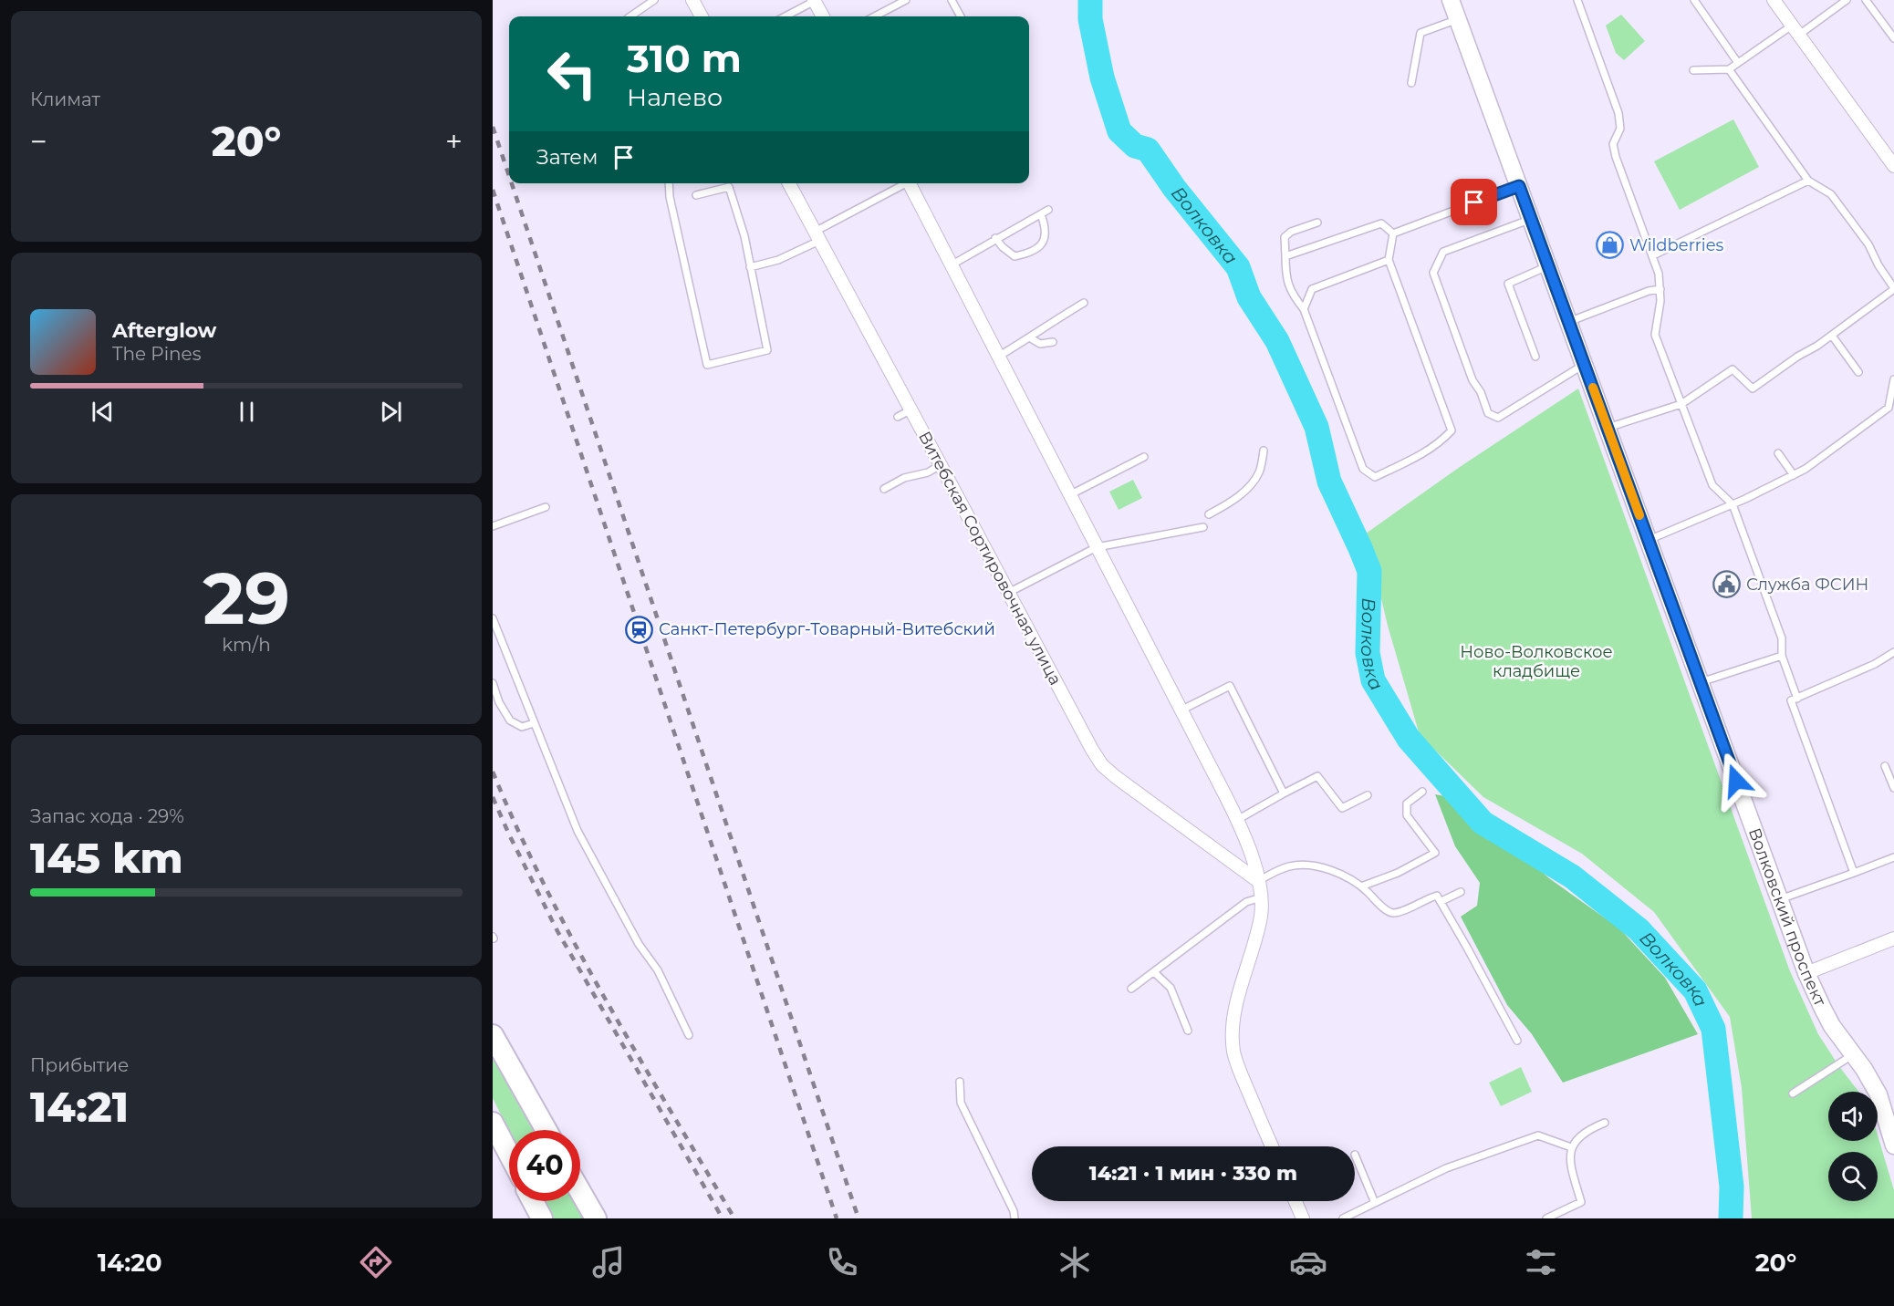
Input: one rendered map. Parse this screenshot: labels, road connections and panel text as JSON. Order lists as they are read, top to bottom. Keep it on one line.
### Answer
{"streets":{"street":["Витебская Сортировочная улица","Волковский проспект"]},"water":["Волковка"],"parks":["Ново-Волковское кладбище"],"places":{"shop":["Wildberries"],"public building":["Служба ФСИН"],"station":["Санкт-Петербург-Товарный-Витебский"]},"page":{"tile":["Климат",["29","km/h"],["Запас хода · 29%","145 km"],["Прибытие","14:21"]],"turn":["310 m","Налево"],"heat":["−","20°","+"],"then":"Затем","song":["Afterglow","The Pines"],"limit":"40","trip":"14:21 · 1 мин · 330 m","tabs":["14:20","20°"]}}
